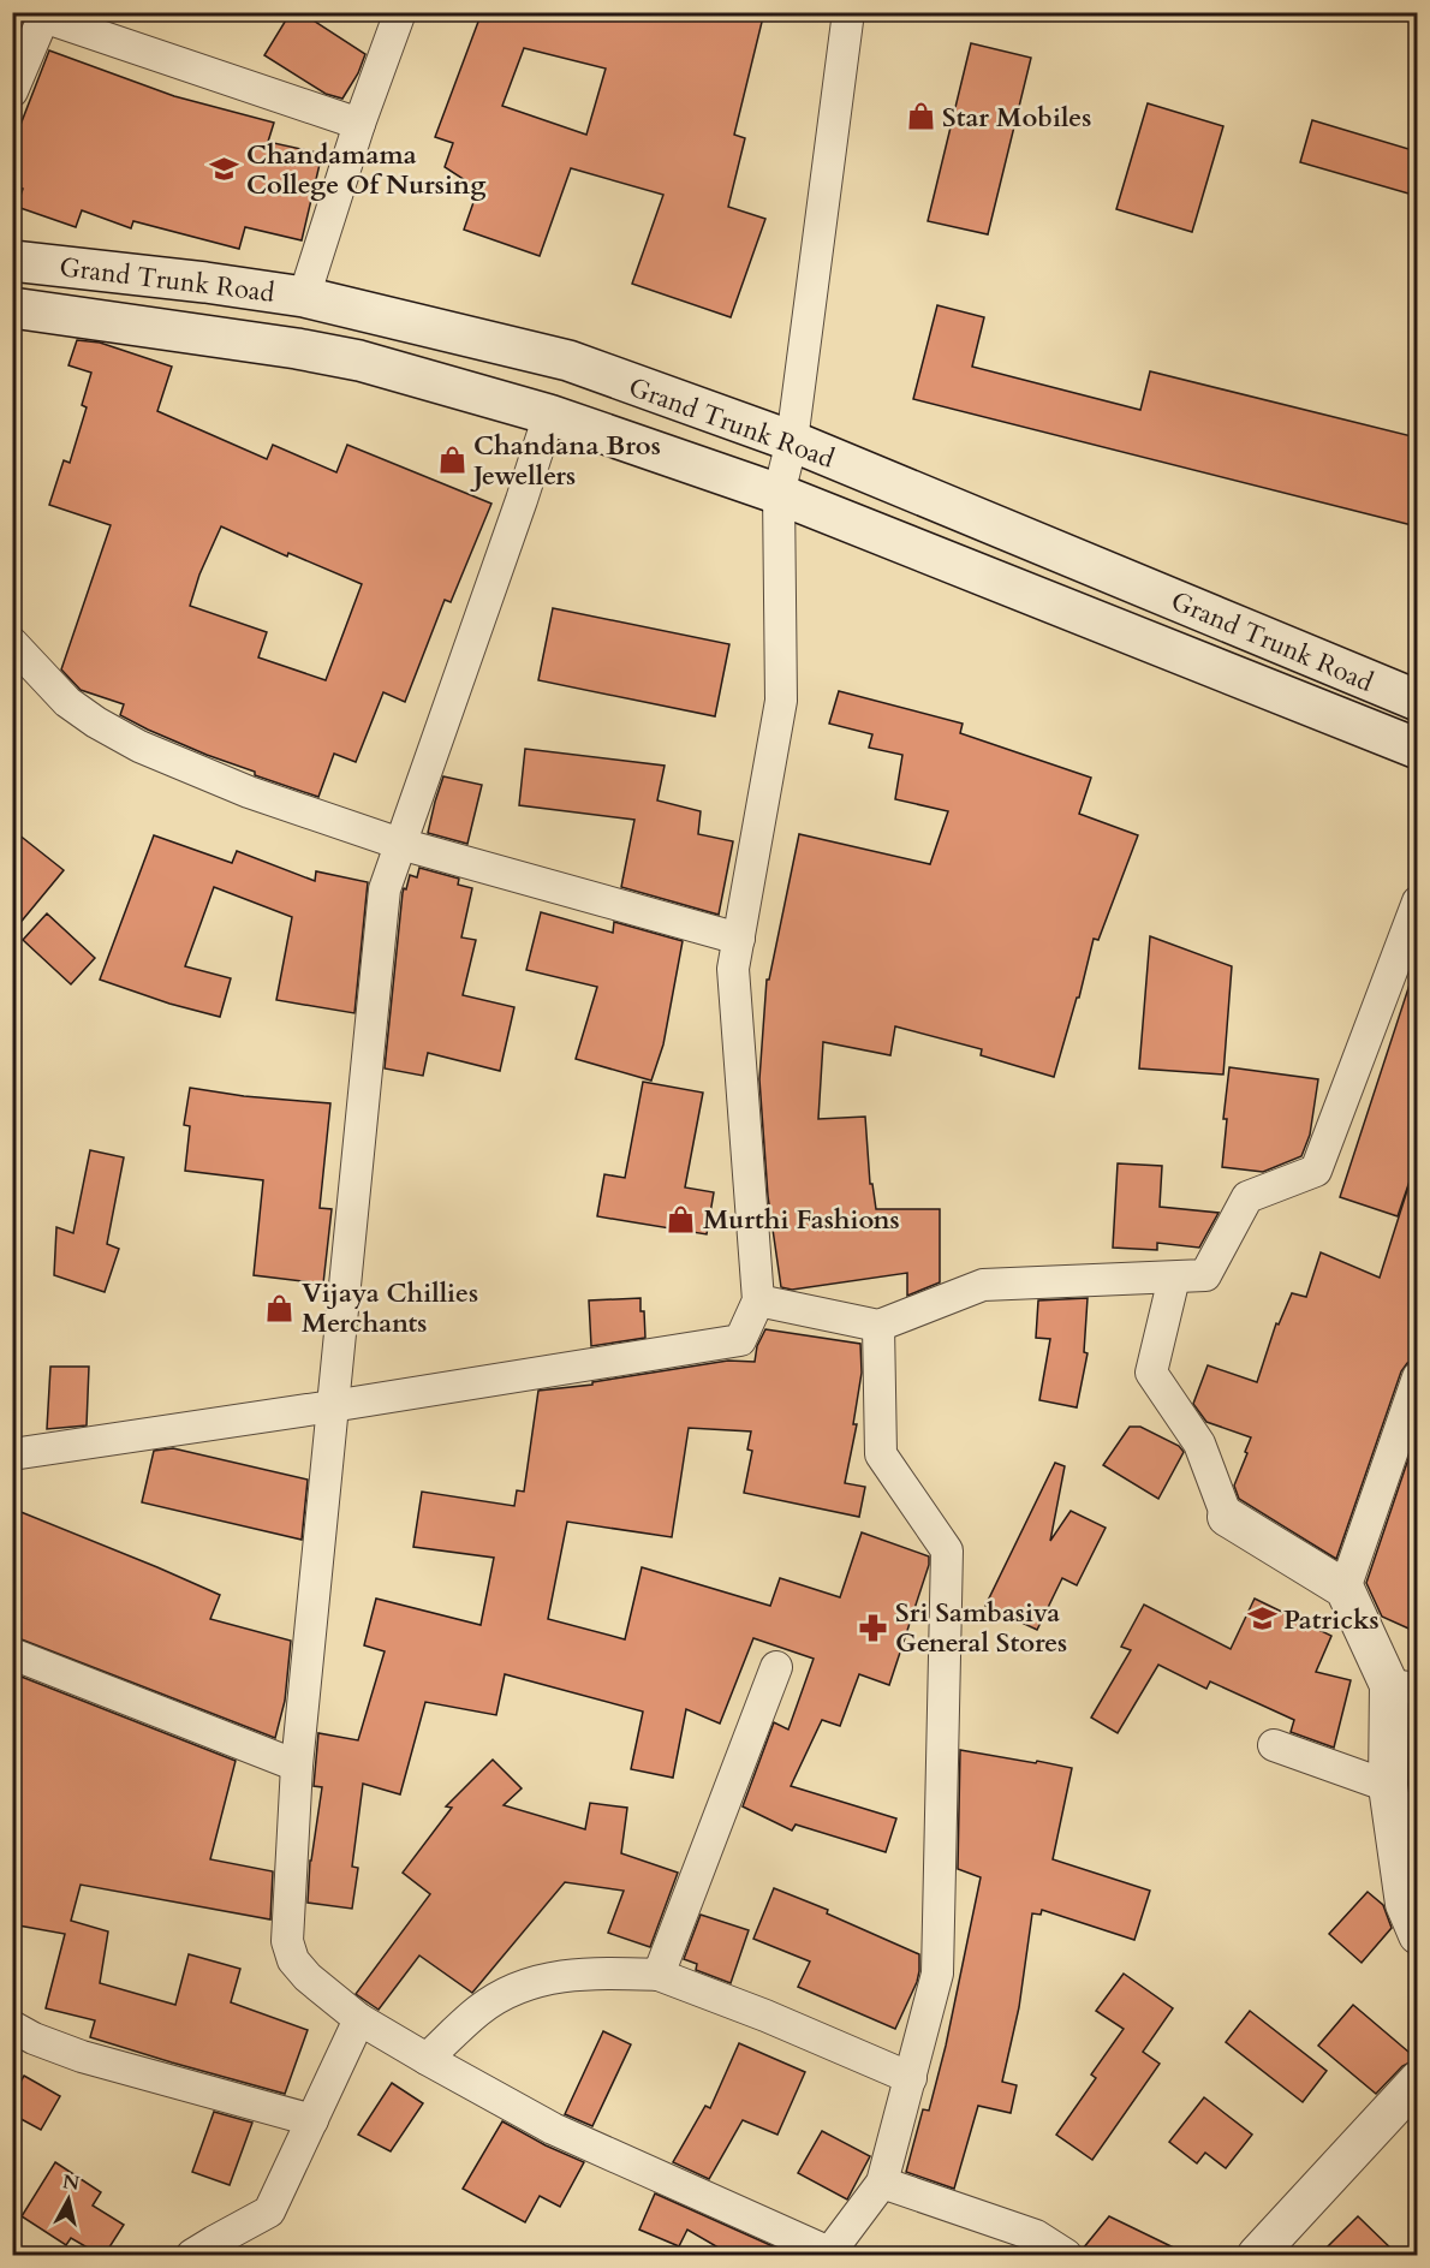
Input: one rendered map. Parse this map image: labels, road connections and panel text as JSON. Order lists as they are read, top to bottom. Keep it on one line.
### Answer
{"streets":{"main road":["Grand Trunk Road"]},"places":{"shop":["Star Mobiles","Chandana Bros Jewellers","Murthi Fashions","Vijaya Chillies Merchants"],"school or university":["Chandamama College Of Nursing","Patricks"],"pharmacy":["Sri Sambasiva General Stores"]},"north":"top"}
